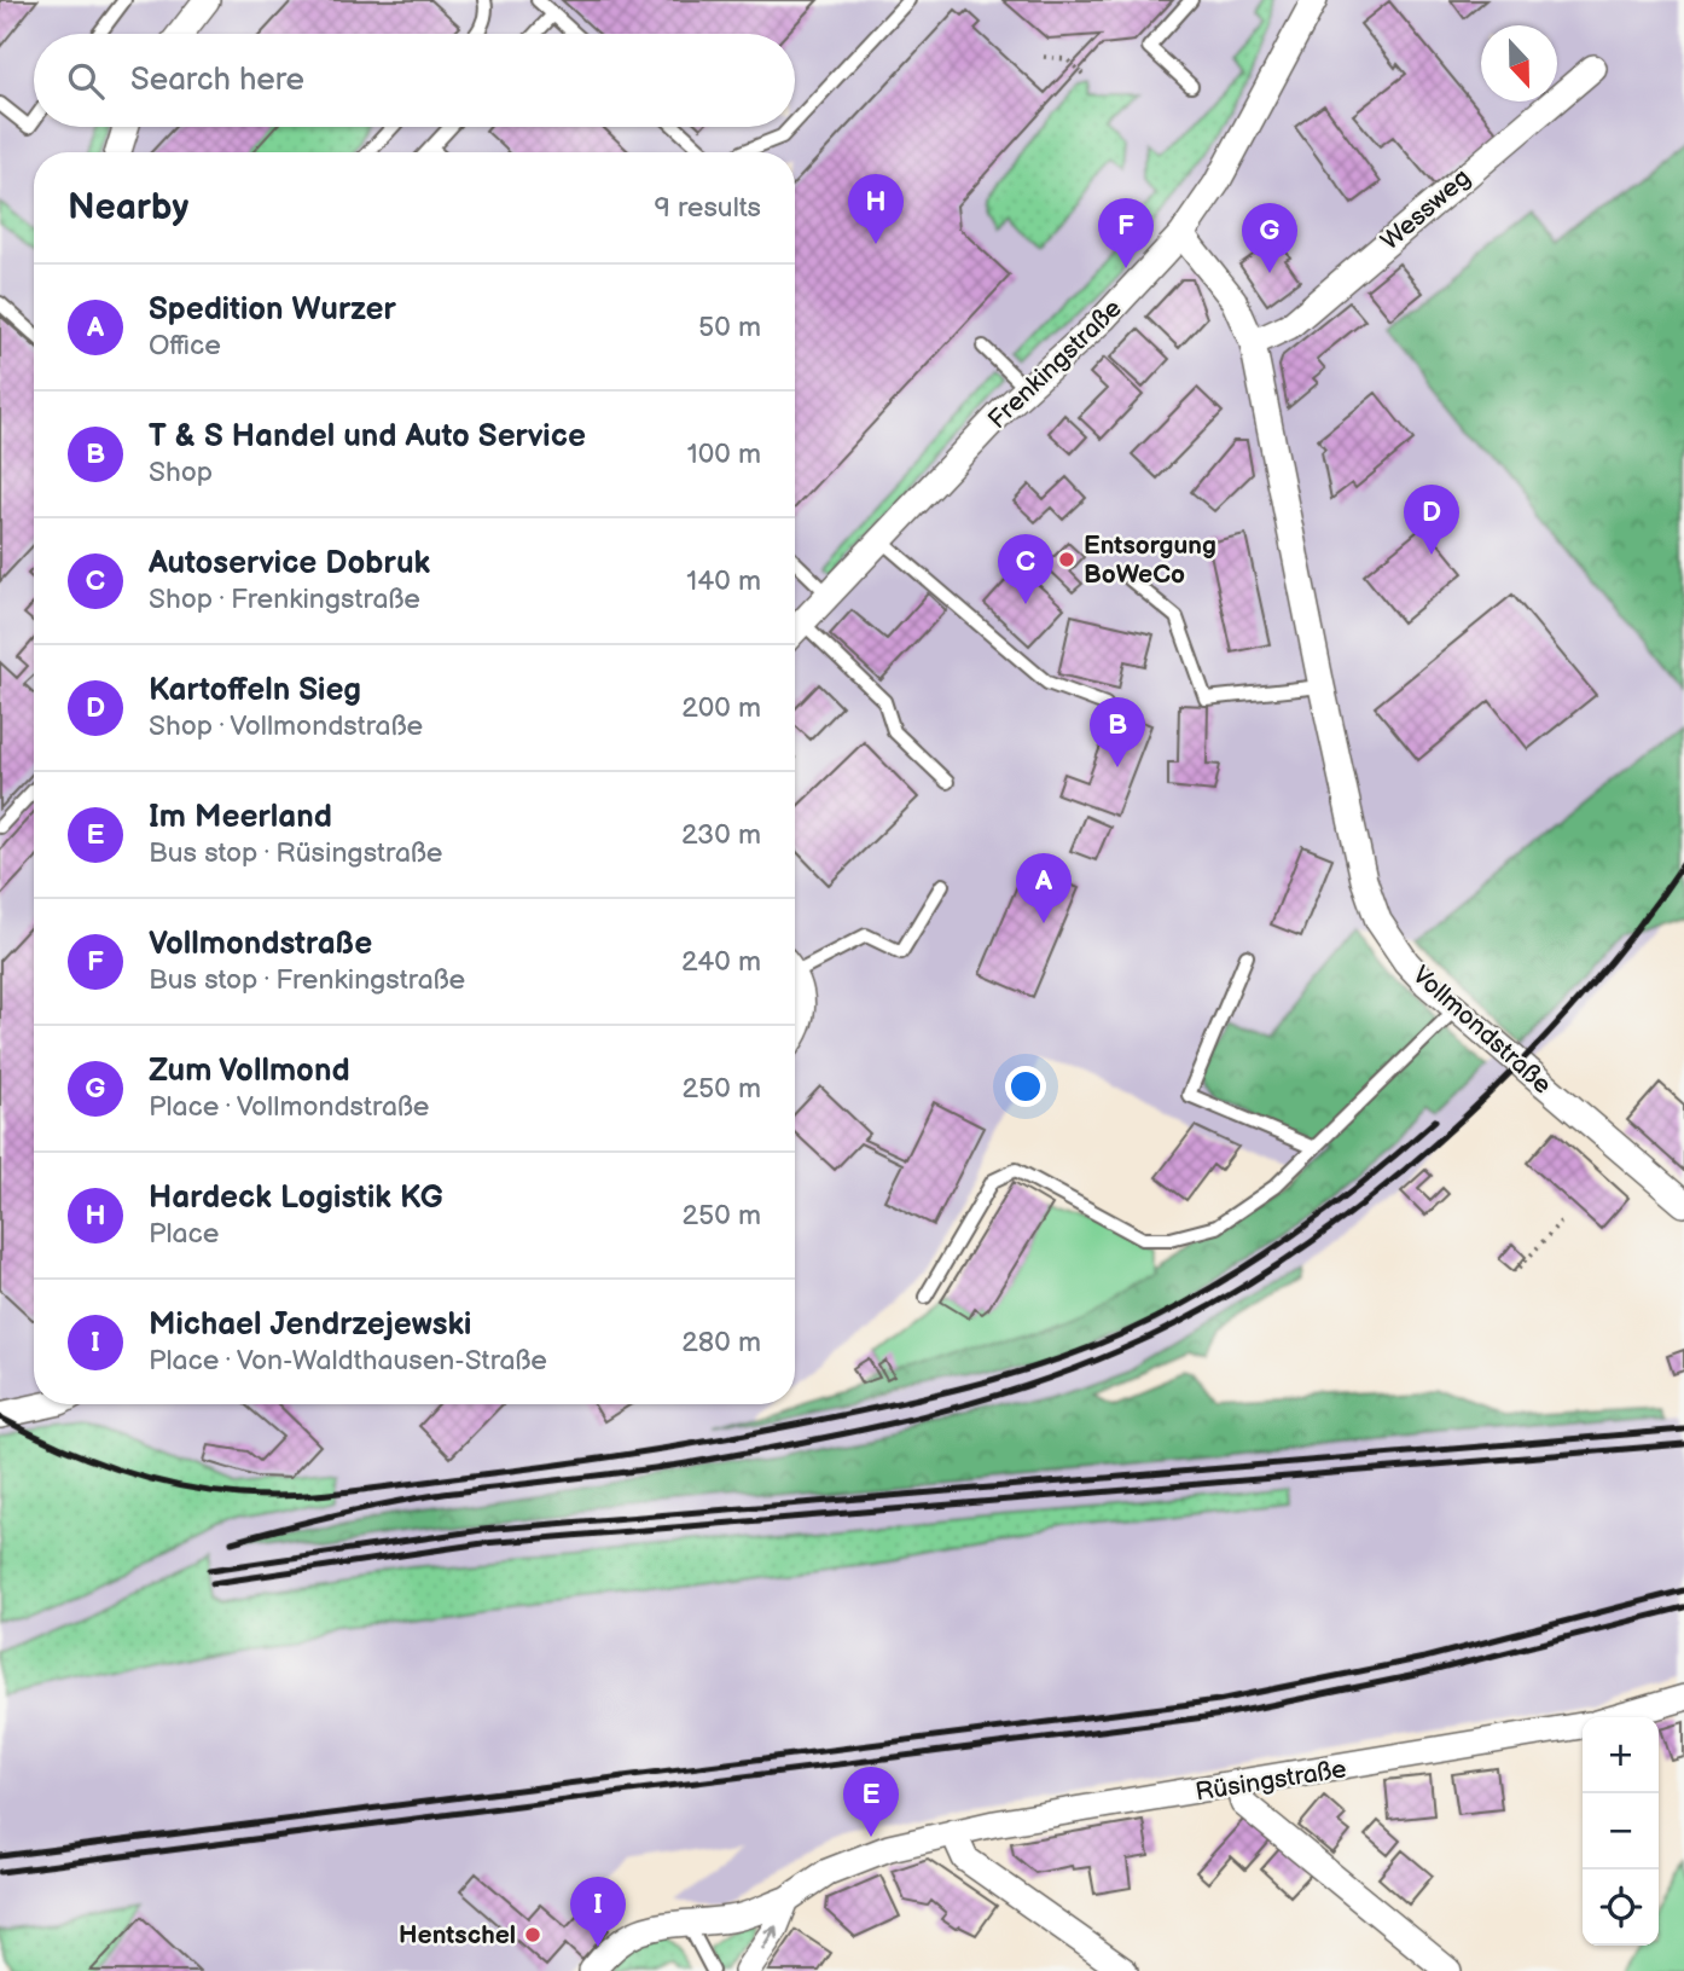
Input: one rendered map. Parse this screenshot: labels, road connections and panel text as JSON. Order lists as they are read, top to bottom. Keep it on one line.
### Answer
{"streets":{"street":["Wessweg","Frenkingstraße","Vollmondstraße","Rüsingstraße"]},"crossings":[["Wessweg","Vollmondstraße"],["Frenkingstraße","Vollmondstraße"]],"places":["Entsorgung BoWeCo","Hentschel"],"north":"bottom","page":{"search":"Search here","heading":["Nearby","9 results"],"pins":["H","F","G","D","C","B","A","E","I"],"list":[{"mark":"A","name":"Spedition Wurzer","note":"Office","value":"50 m"},{"mark":"B","name":"T & S Handel und Auto Service","note":"Shop","value":"100 m"},{"mark":"C","name":"Autoservice Dobruk","note":"Shop · Frenkingstraße","value":"140 m"},{"mark":"D","name":"Kartoffeln Sieg","note":"Shop · Vollmondstraße","value":"200 m"},{"mark":"E","name":"Im Meerland","note":"Bus stop · Rüsingstraße","value":"230 m"},{"mark":"F","name":"Vollmondstraße","note":"Bus stop · Frenkingstraße","value":"240 m"},{"mark":"G","name":"Zum Vollmond","note":"Place · Vollmondstraße","value":"250 m"},{"mark":"H","name":"Hardeck Logistik KG","note":"Place","value":"250 m"},{"mark":"I","name":"Michael Jendrzejewski","note":"Place · Von-Waldthausen-Straße","value":"280 m"}],"map_buttons":["+","−"]}}
